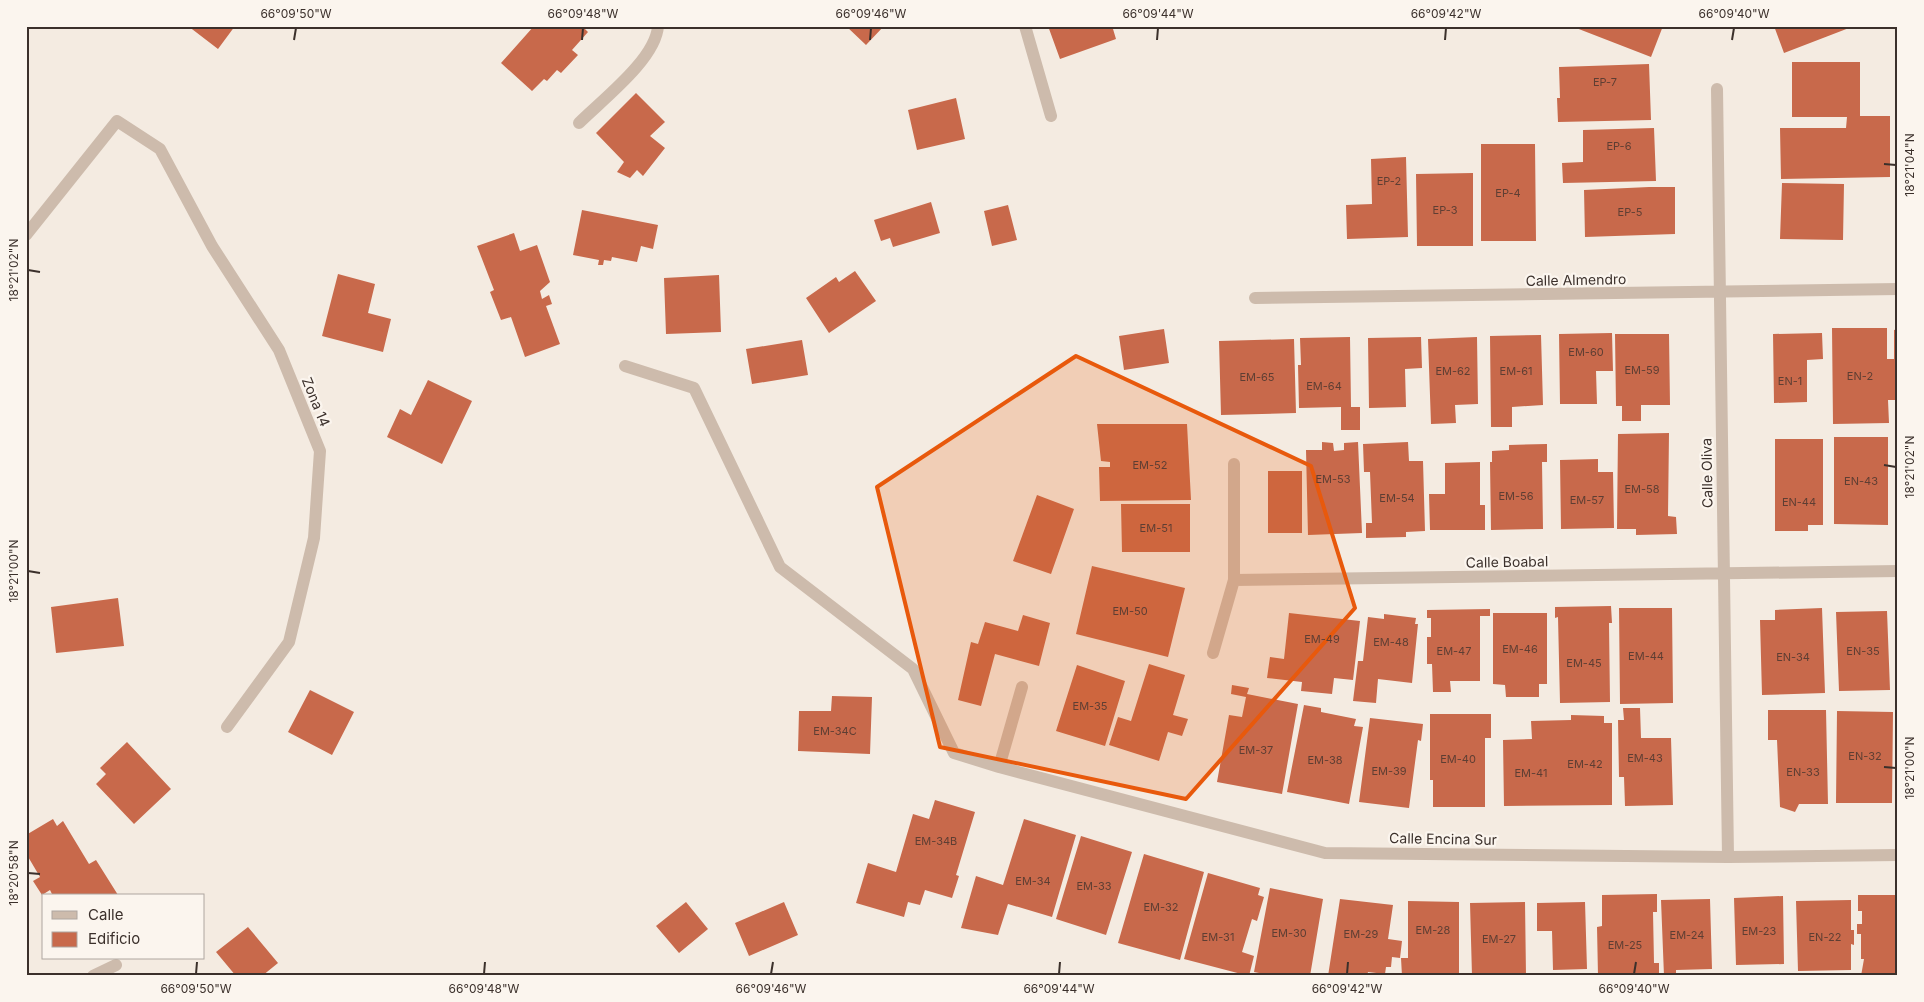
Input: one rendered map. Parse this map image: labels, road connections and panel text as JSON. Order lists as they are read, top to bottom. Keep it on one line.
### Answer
{"streets":{"street":["Calle Almendro","Zona 14","Calle Oliva","Calle Boabal","Calle Encina Sur"]},"crossings":[["Calle Almendro","Calle Oliva"],["Calle Oliva","Calle Boabal"],["Calle Oliva","Calle Encina Sur"]],"house_numbers":["EP-7","EP-6","EP-2","EP-4","EP-3","EP-5","EM-60","EM-59","EM-62","EM-61","EN-2","EM-65","EN-1","EM-64","EM-52","EM-53","EN-43","EM-58","EM-56","EM-54","EM-57","EN-44","EM-51","EM-50","EM-49","EM-48","EM-46","EM-47","EN-35","EM-44","EN-34","EM-45","EM-35","EM-34C","EM-37","EN-32","EM-43","EM-40","EM-38","EM-42","EM-39","EN-33","EM-41","EM-34B","EM-34","EM-33","EM-32","EM-28","EM-23","EM-30","EM-29","EM-24","EM-31","EN-22","EM-27","EM-25"],"legend":["Calle","Edificio"],"coordinates":["66°09'50\"W","66°09'48\"W","66°09'46\"W","66°09'44\"W","66°09'42\"W","66°09'40\"W","18°21'04\"N","18°21'02\"N","18°21'00\"N","18°20'58\"N"]}
